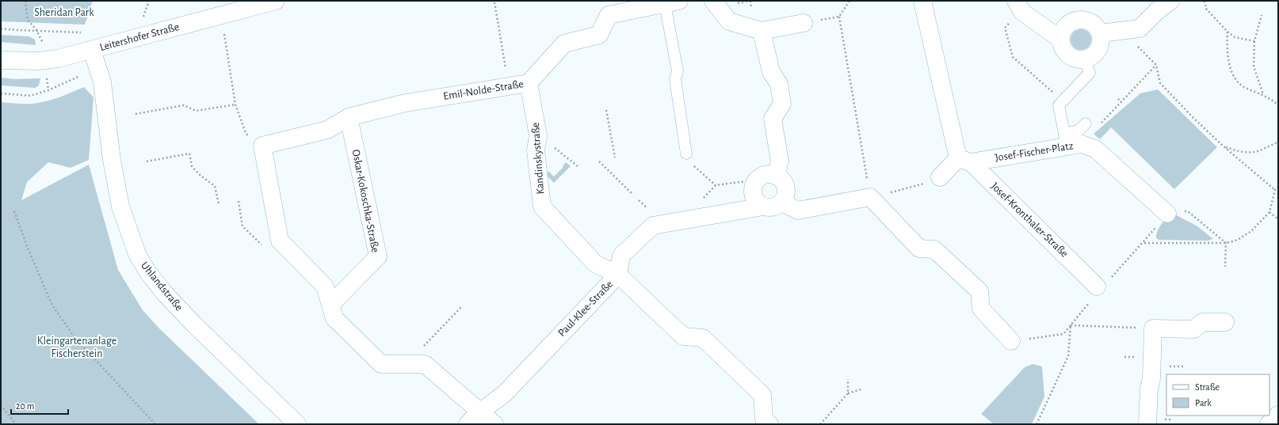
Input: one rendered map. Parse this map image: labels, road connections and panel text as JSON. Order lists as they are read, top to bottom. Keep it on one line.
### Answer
{"streets":{"street":["Leitershofer Straße","Emil-Nolde-Straße","Josef-Fischer-Platz","Kandinskystraße","Oskar-Kokoschka-Straße","Josef-Kronthaler-Straße","Uhlandstraße","Paul-Klee-Straße"]},"crossings":[["Leitershofer Straße","Uhlandstraße"],["Emil-Nolde-Straße","Kandinskystraße"],["Emil-Nolde-Straße","Oskar-Kokoschka-Straße"],["Josef-Fischer-Platz","Josef-Kronthaler-Straße"],["Kandinskystraße","Paul-Klee-Straße"]],"parks":["Sheridan Park","Kleingartenanlage Fischerstein"],"legend":["Straße","Park"],"scale_bar":"20 m"}
